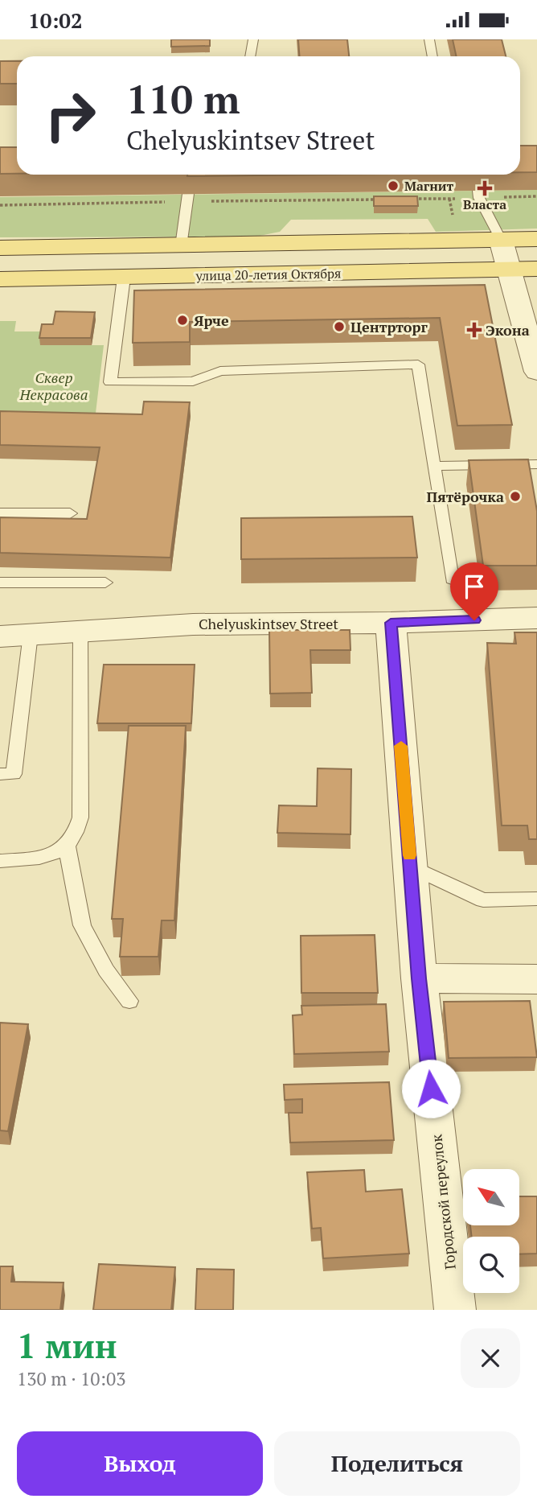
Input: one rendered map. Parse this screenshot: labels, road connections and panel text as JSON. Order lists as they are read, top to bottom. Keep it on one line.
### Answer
{"streets":{"main road":["улица 20-летия Октября"],"street":["Chelyuskintsev Street","Городской переулок"]},"crossings":[["Chelyuskintsev Street","Городской переулок"]],"parks":["Сквер Некрасова"],"places":{"other":["Магнит","Ярче","Центрторг","Пятёрочка"],"health":["Власта","Экона"]},"north":"top left","page":{"status":"10:02","turn":["110 m","Chelyuskintsev Street"],"heading":["1 мин","130 m · 10:03"],"buttons":["Выход","Поделиться"]}}
